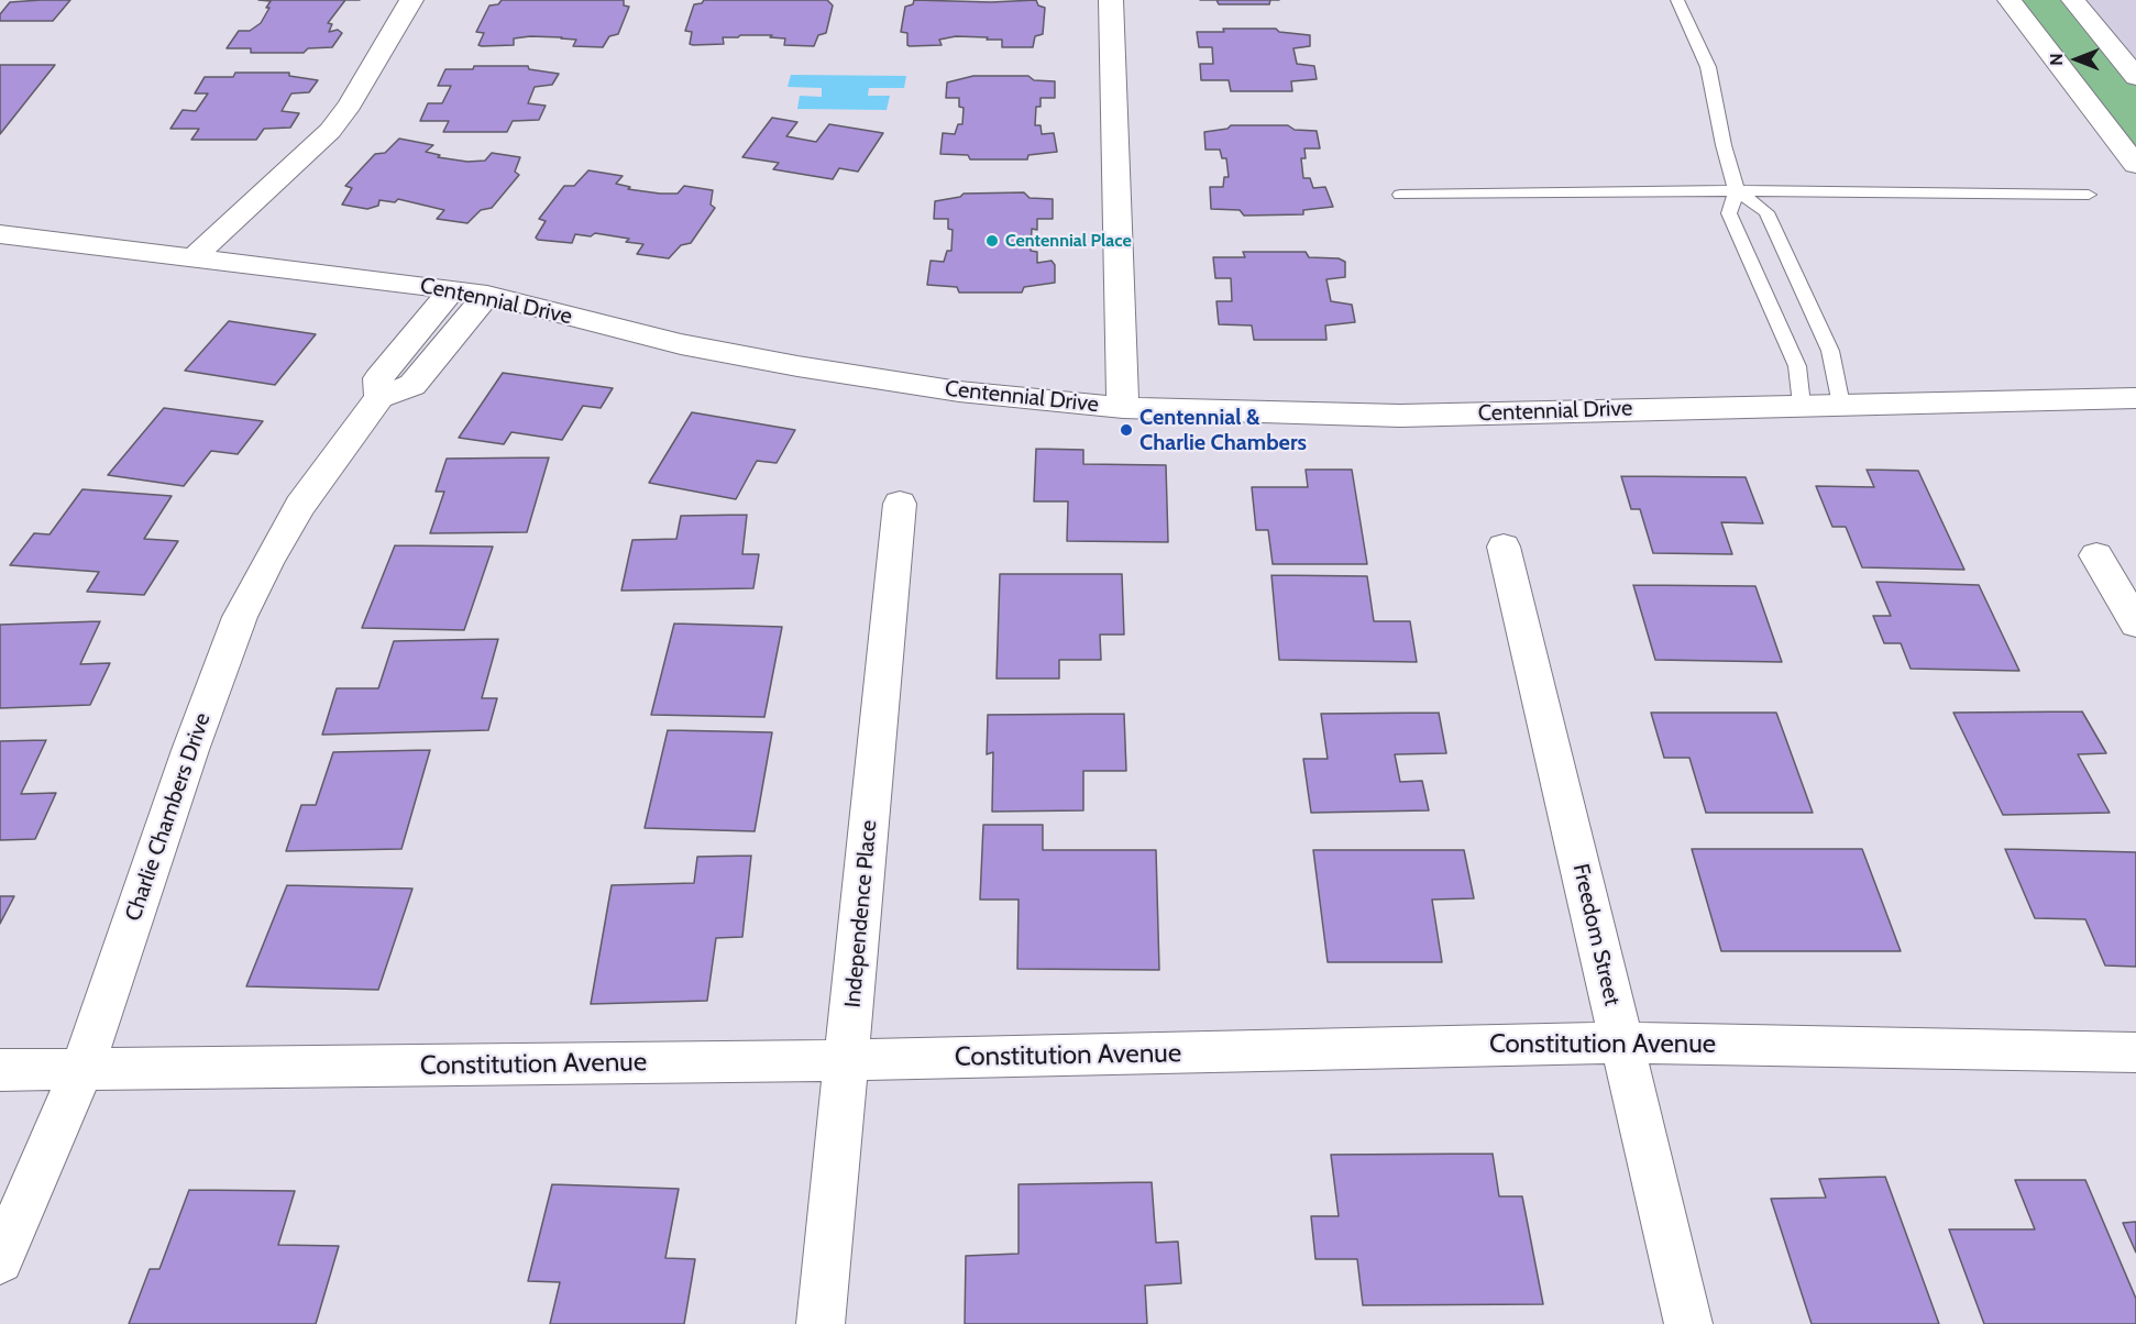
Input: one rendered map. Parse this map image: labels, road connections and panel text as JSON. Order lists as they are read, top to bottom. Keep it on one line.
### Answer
{"streets":{"street":["Centennial Drive","Charlie Chambers Drive","Independence Place","Freedom Street","Constitution Avenue"]},"crossings":[["Centennial Drive","Charlie Chambers Drive"],["Charlie Chambers Drive","Constitution Avenue"],["Independence Place","Constitution Avenue"],["Freedom Street","Constitution Avenue"]],"places":["Centennial Place","Centennial & Charlie Chambers"],"north":"left"}
